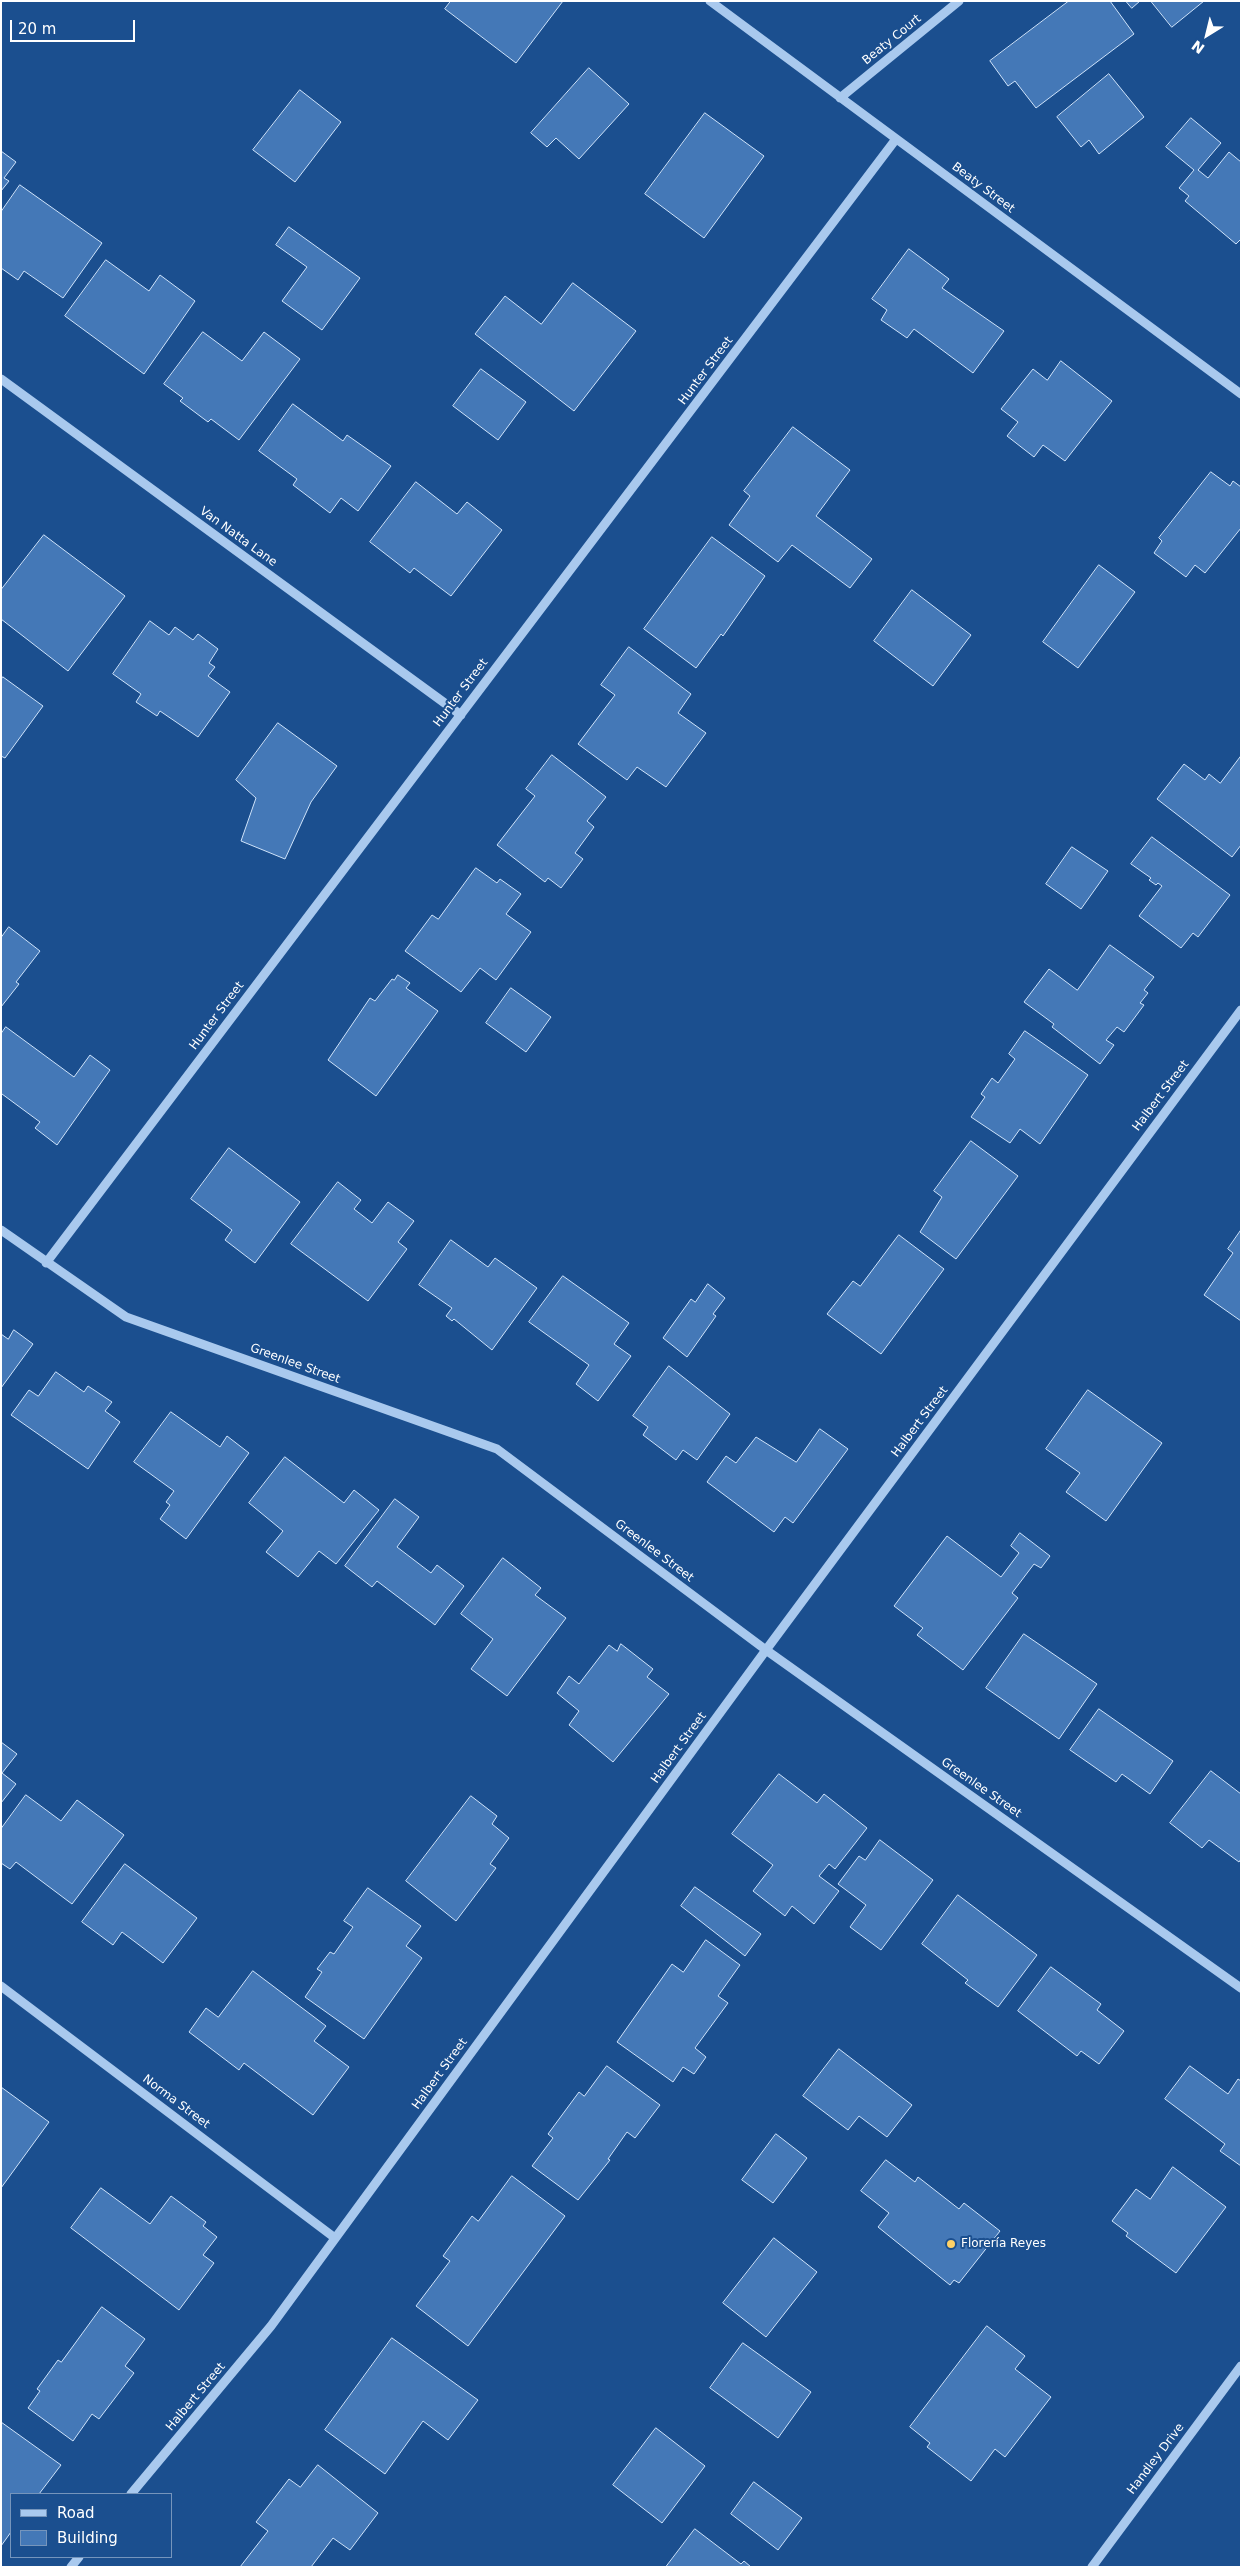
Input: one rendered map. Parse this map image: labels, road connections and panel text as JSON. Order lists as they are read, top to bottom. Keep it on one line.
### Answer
{"streets":{"street":["Beaty Court","Beaty Street","Hunter Street","Van Natta Lane","Halbert Street","Greenlee Street","Norma Street","Handley Drive"]},"crossings":[["Beaty Court","Beaty Street"],["Beaty Street","Hunter Street"],["Hunter Street","Van Natta Lane"],["Hunter Street","Greenlee Street"],["Halbert Street","Greenlee Street"],["Halbert Street","Norma Street"]],"places":["Florería Reyes"],"legend":["Road","Building"],"scale_bar":"20 m","north":"bottom left"}
